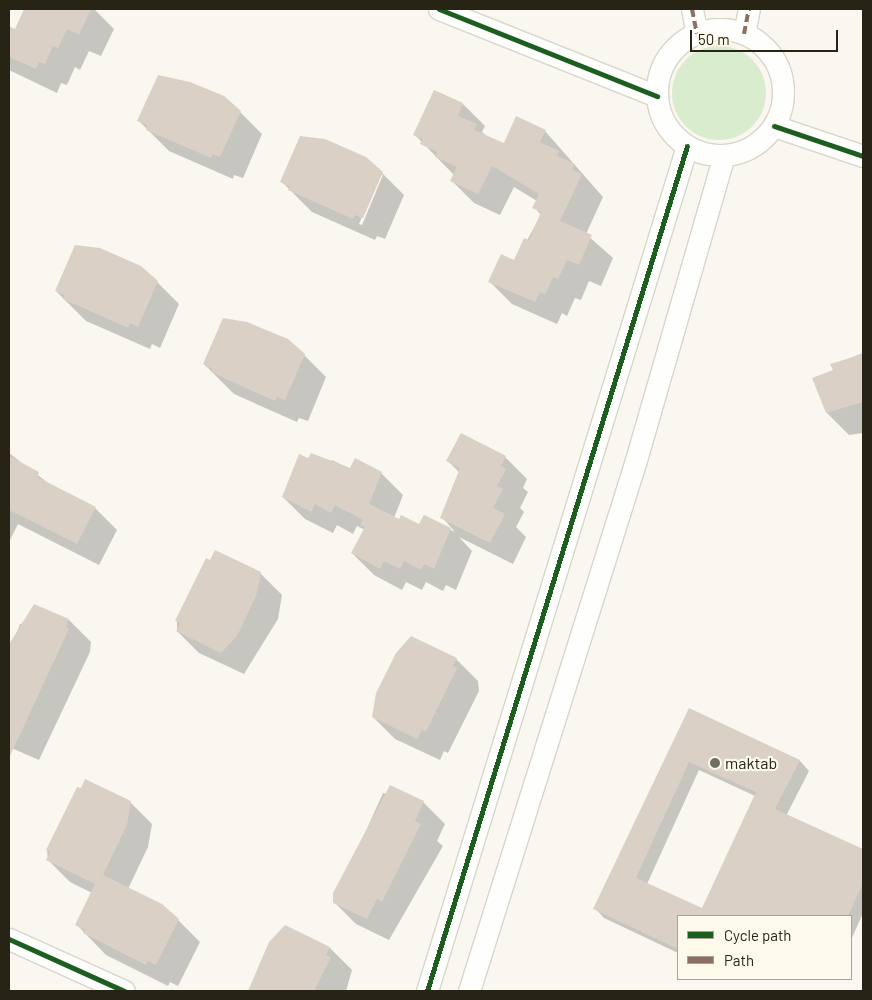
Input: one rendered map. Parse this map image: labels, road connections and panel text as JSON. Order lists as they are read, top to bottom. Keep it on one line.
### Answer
{"places":["maktab"],"legend":["Cycle path","Path"],"scale_bar":"50 m"}
